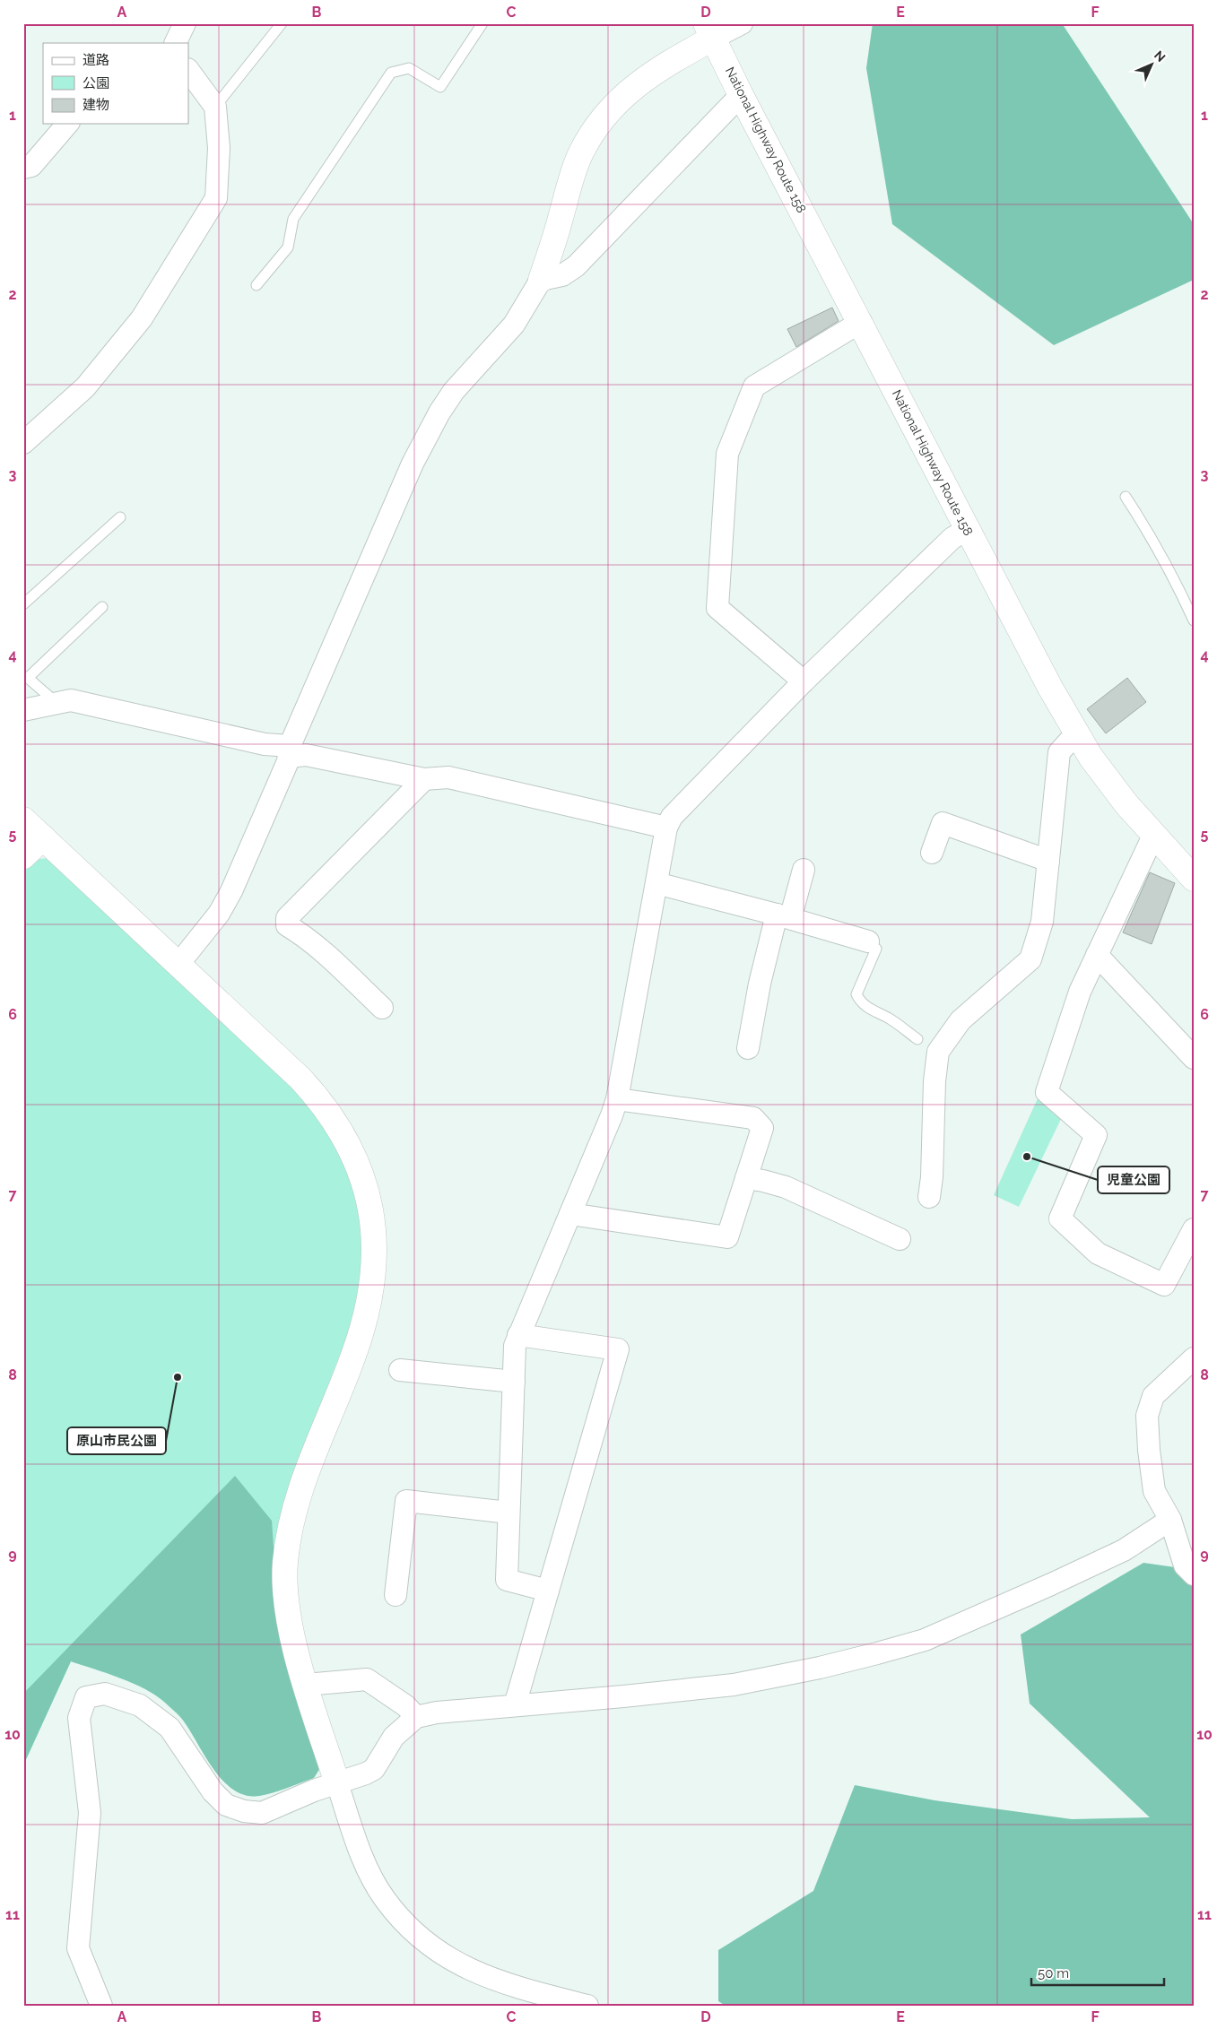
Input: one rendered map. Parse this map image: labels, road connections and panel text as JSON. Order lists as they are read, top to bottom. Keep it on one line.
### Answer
{"streets":{"main road":["National Highway Route 158"]},"places":["児童公園","原山市民公園"],"legend":["道路","公園","建物"],"scale_bar":"50 m","north":"top right","grid":{"columns":["A","B","C","D","E","F"],"rows":["1","2","3","4","5","6","7","8","9","10","11"]}}
